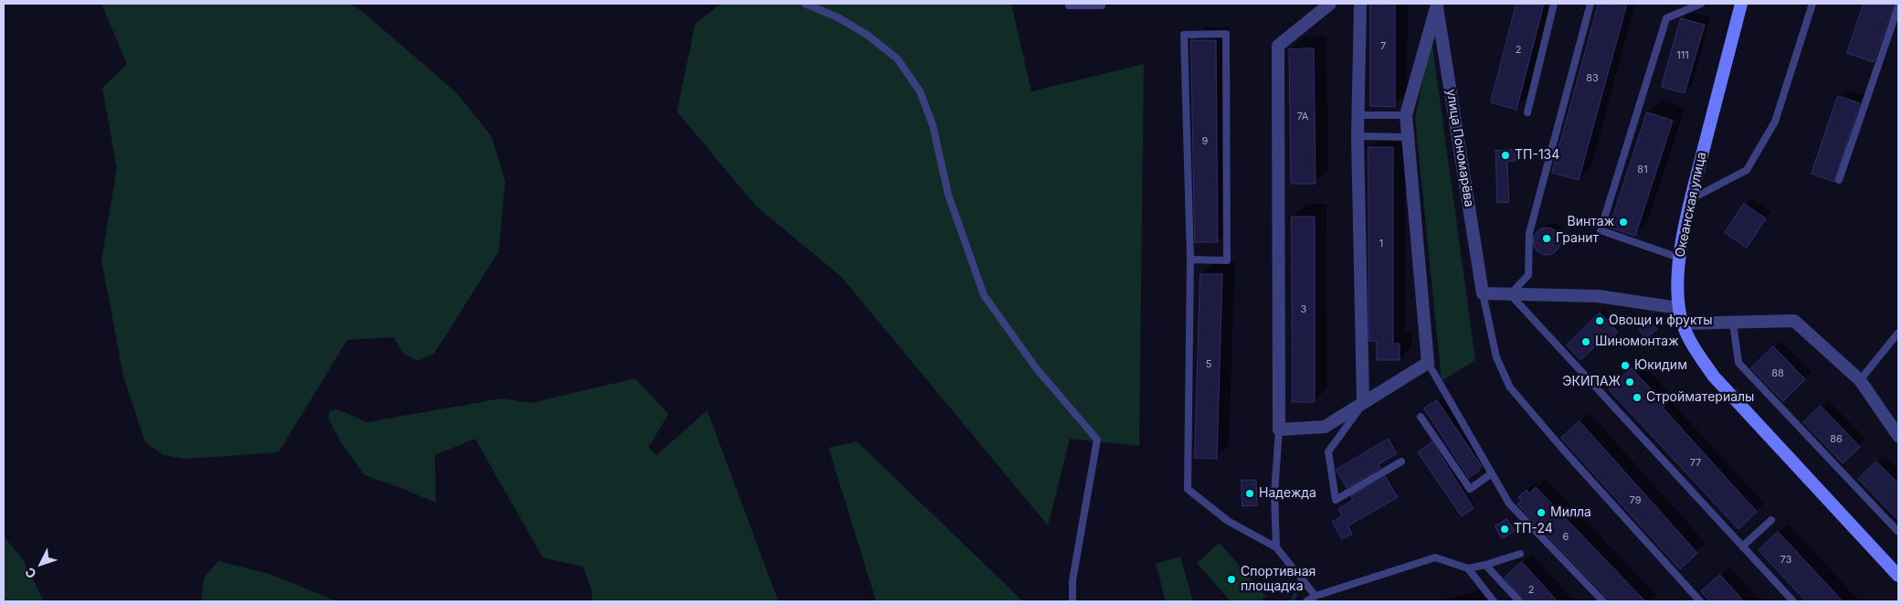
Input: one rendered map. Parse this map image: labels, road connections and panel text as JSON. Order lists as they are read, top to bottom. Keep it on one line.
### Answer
{"streets":{"main road":["Океанская улица"],"street":["улица Пономарёва"]},"places":["ТП-134","Винтаж","Гранит","Овощи и фрукты","Шиномонтаж","Юкидим","ЭКИПАЖ","Стройматериалы","Надежда","Милла","ТП-24","Спортивная площадка"],"house_numbers":["7","2","111","83","7А","9","81","1","3","5","88","86","77","79","6","73","2"],"north":"bottom left"}
